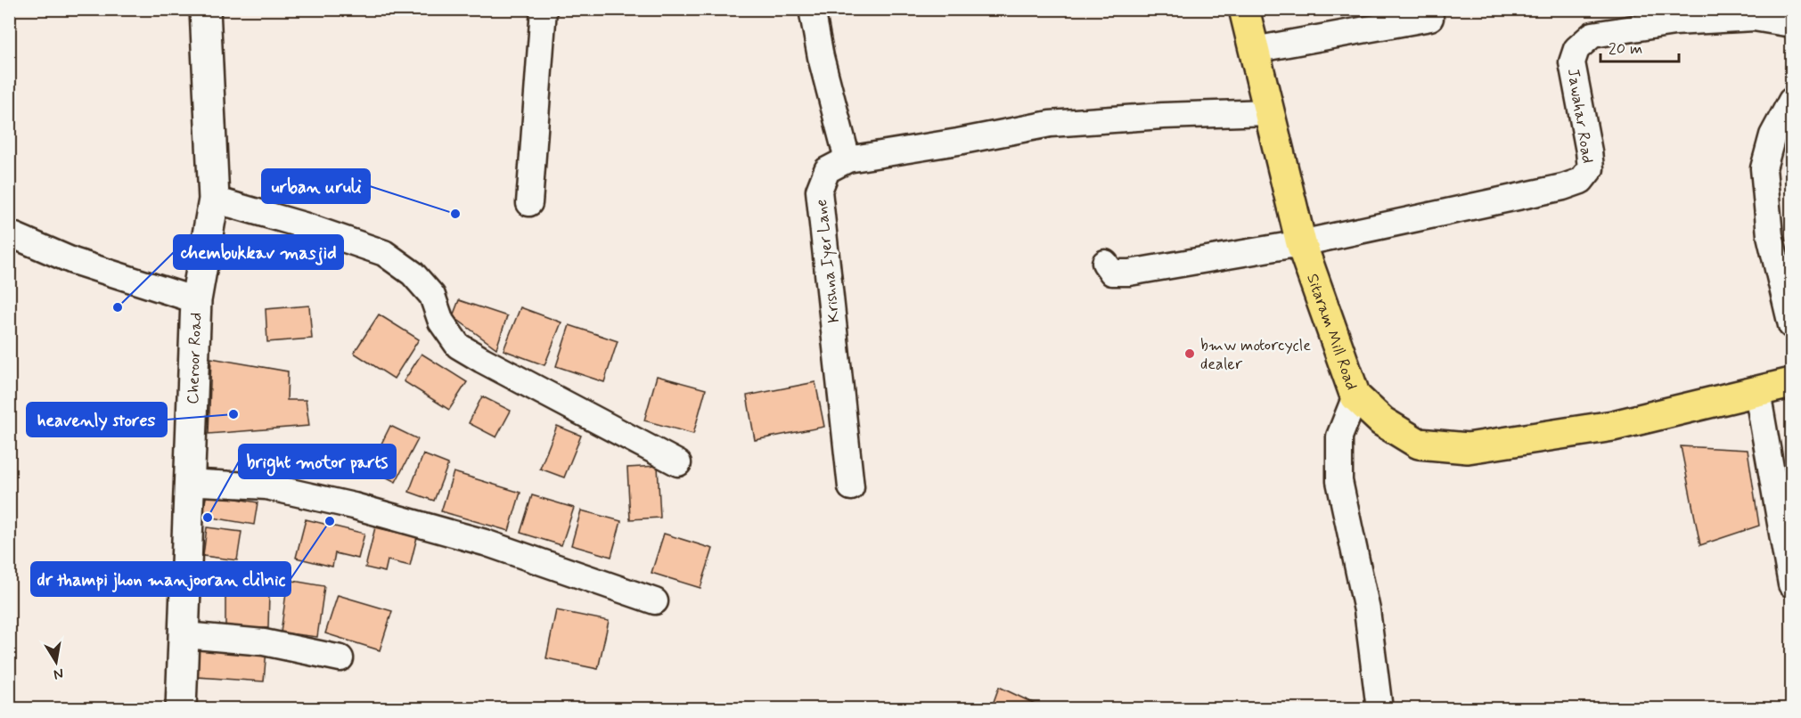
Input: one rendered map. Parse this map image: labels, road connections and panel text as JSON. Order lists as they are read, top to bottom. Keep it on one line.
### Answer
{"streets":{"main road":["Sitaram Mill Road","Cheroor Road"],"street":["Jawahar Road","Krishna Iyer Lane"]},"crossings":[["Jawahar Road","Sitaram Mill Road"],["Krishna Iyer Lane","Sitaram Mill Road"]],"places":["urban uruli","chembukkav masjid","bmw motorcycle dealer","heavenly stores","bright motor parts","dr thampi jhon manjooran clilnic"],"scale_bar":"20 m","north":"bottom"}
